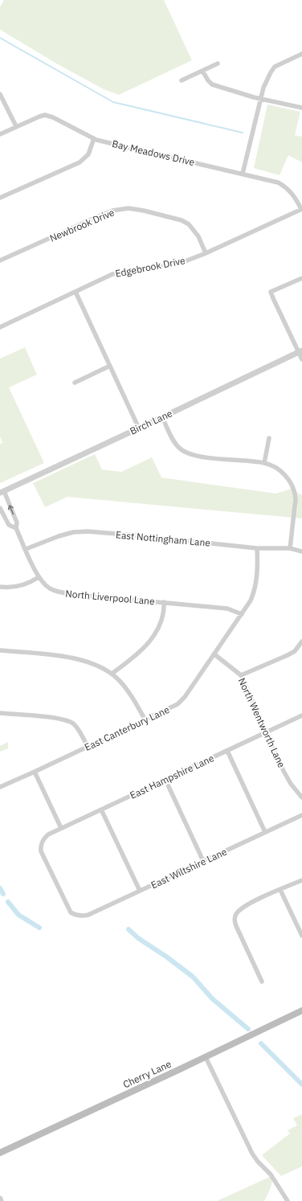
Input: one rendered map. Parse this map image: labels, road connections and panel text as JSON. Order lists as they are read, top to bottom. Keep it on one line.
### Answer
{"streets":{"main road":["Cherry Lane"],"street":["Bay Meadows Drive","Newbrook Drive","Edgebrook Drive","Birch Lane","East Nottingham Lane","North Liverpool Lane","North Wentworth Lane","East Canterbury Lane","East Hampshire Lane","East Wiltshire Lane"]},"crossings":[["Bay Meadows Drive","Edgebrook Drive"],["Newbrook Drive","Edgebrook Drive"],["Birch Lane","North Liverpool Lane"],["East Nottingham Lane","North Liverpool Lane"],["East Nottingham Lane","East Canterbury Lane"],["North Liverpool Lane","East Canterbury Lane"],["North Wentworth Lane","East Canterbury Lane"],["North Wentworth Lane","East Hampshire Lane"],["East Hampshire Lane","East Wiltshire Lane"]]}
